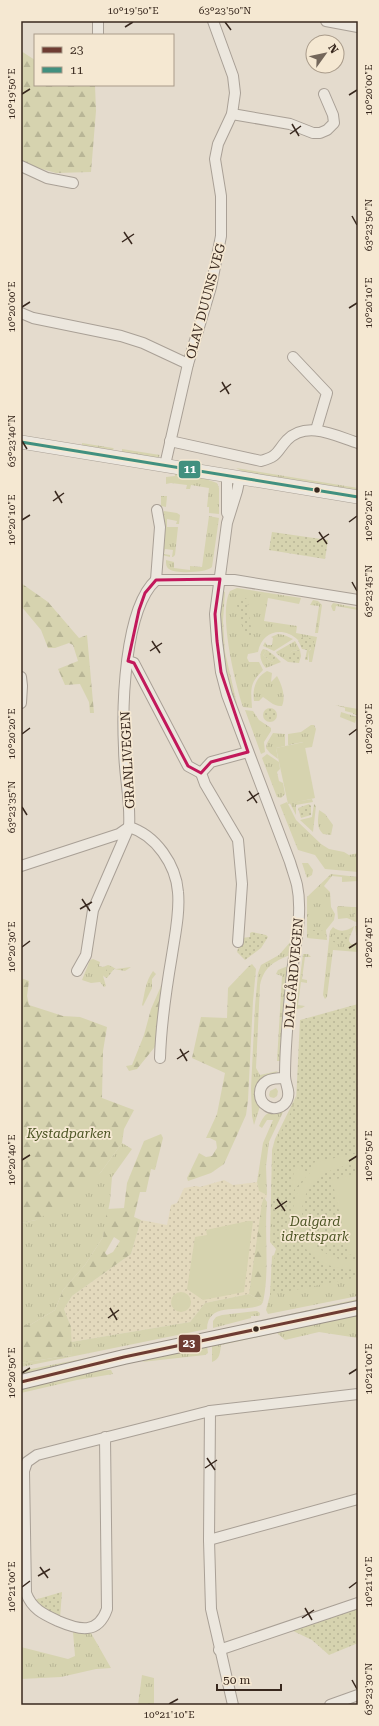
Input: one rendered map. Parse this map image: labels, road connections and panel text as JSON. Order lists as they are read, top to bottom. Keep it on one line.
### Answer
{"streets":{"street":["OLAV DUUNS VEG","GRANLIVEGEN","DALGÅRDVEGEN"]},"parks":["Kystadparken","Dalgård idrettspark"],"lines":["transit line 11","transit line 23"],"legend":["23","11"],"scale_bar":"50 m","north":"top right","coordinates":["10°19'50\"E","63°23'50\"N","10°20'00\"E","10°20'10\"E","63°23'40\"N","10°20'20\"E","63°23'45\"N","10°20'30\"E","63°23'35\"N","10°20'40\"E","10°20'50\"E","10°21'00\"E","10°21'10\"E","63°23'30\"N"]}
